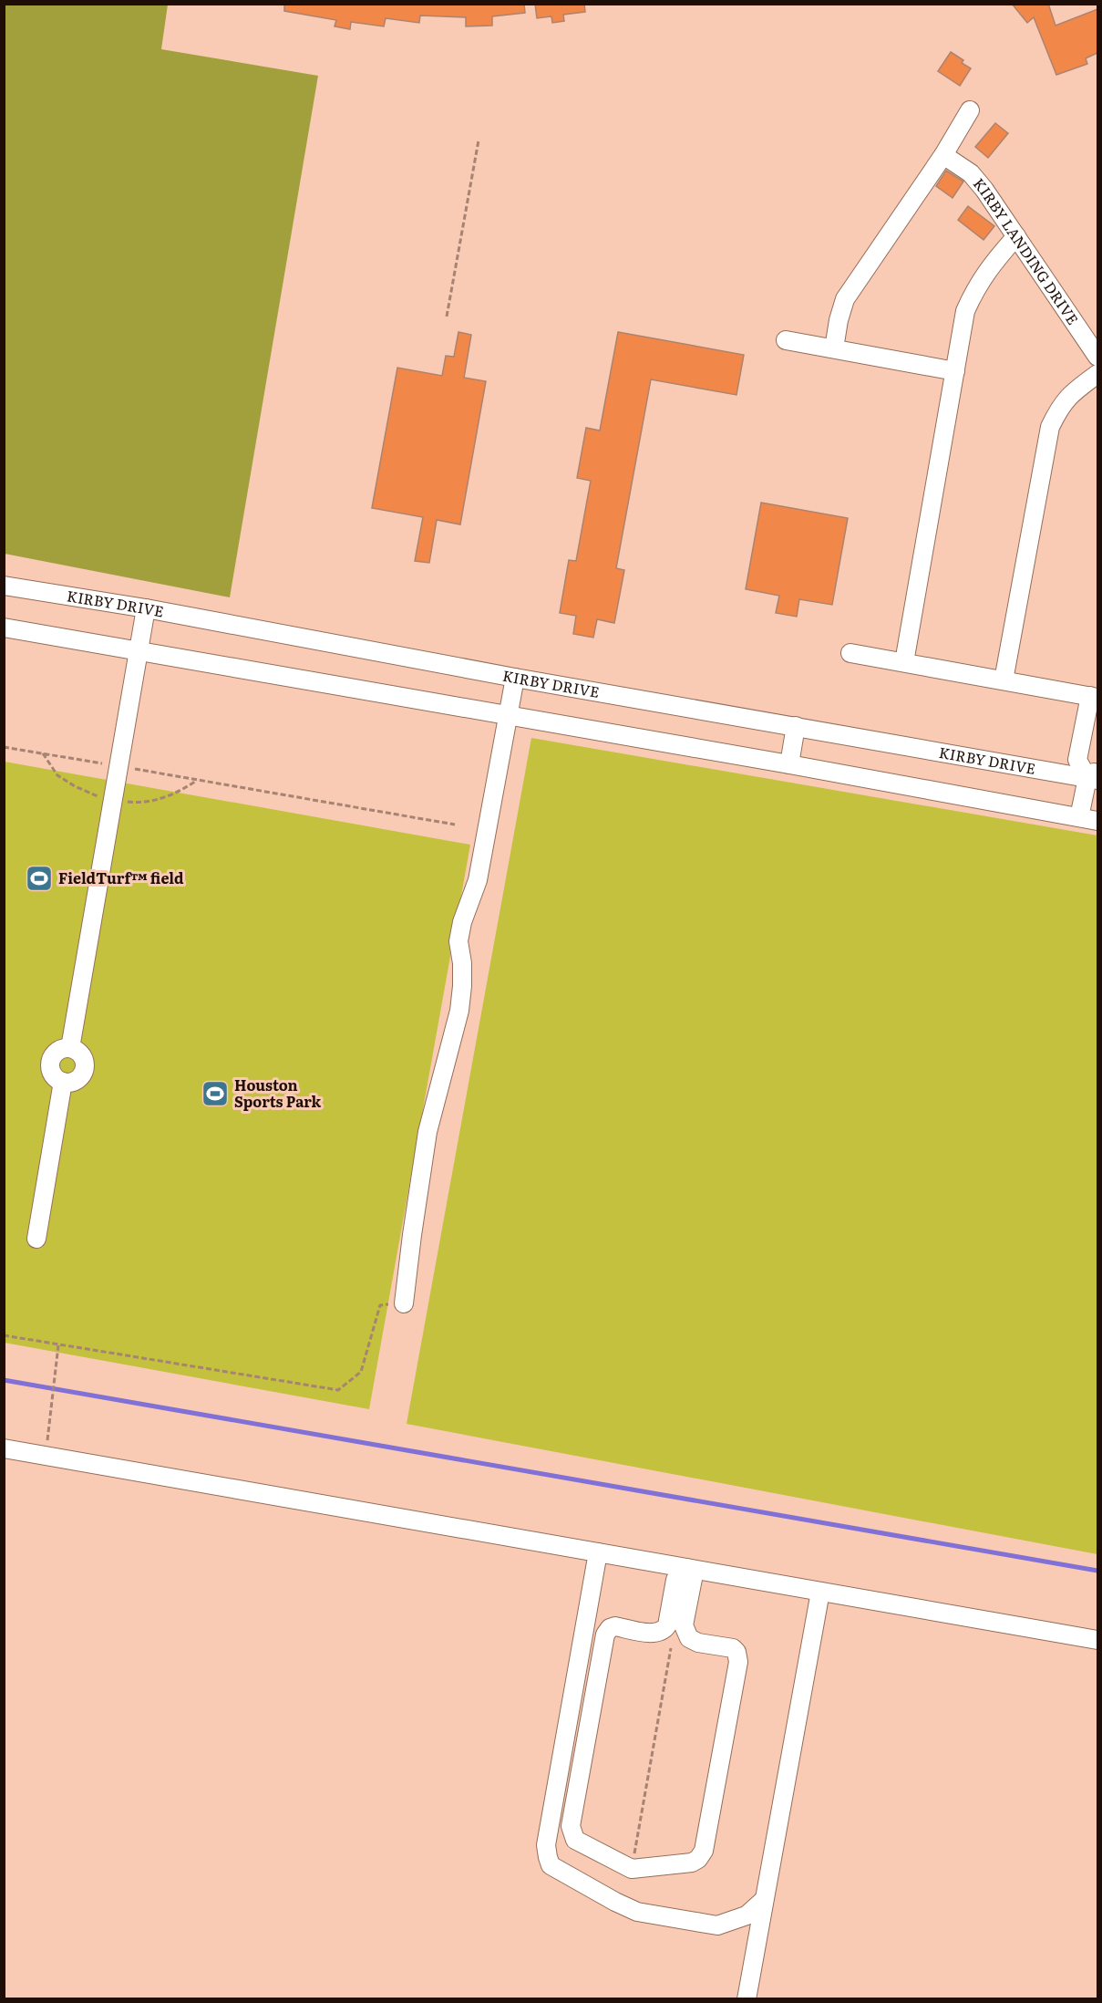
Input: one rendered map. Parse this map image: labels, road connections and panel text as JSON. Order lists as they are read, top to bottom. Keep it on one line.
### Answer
{"streets":{"street":["KIRBY LANDING DRIVE","KIRBY DRIVE"]},"places":{"sports":["FieldTurf™ field","Houston Sports Park"]}}
